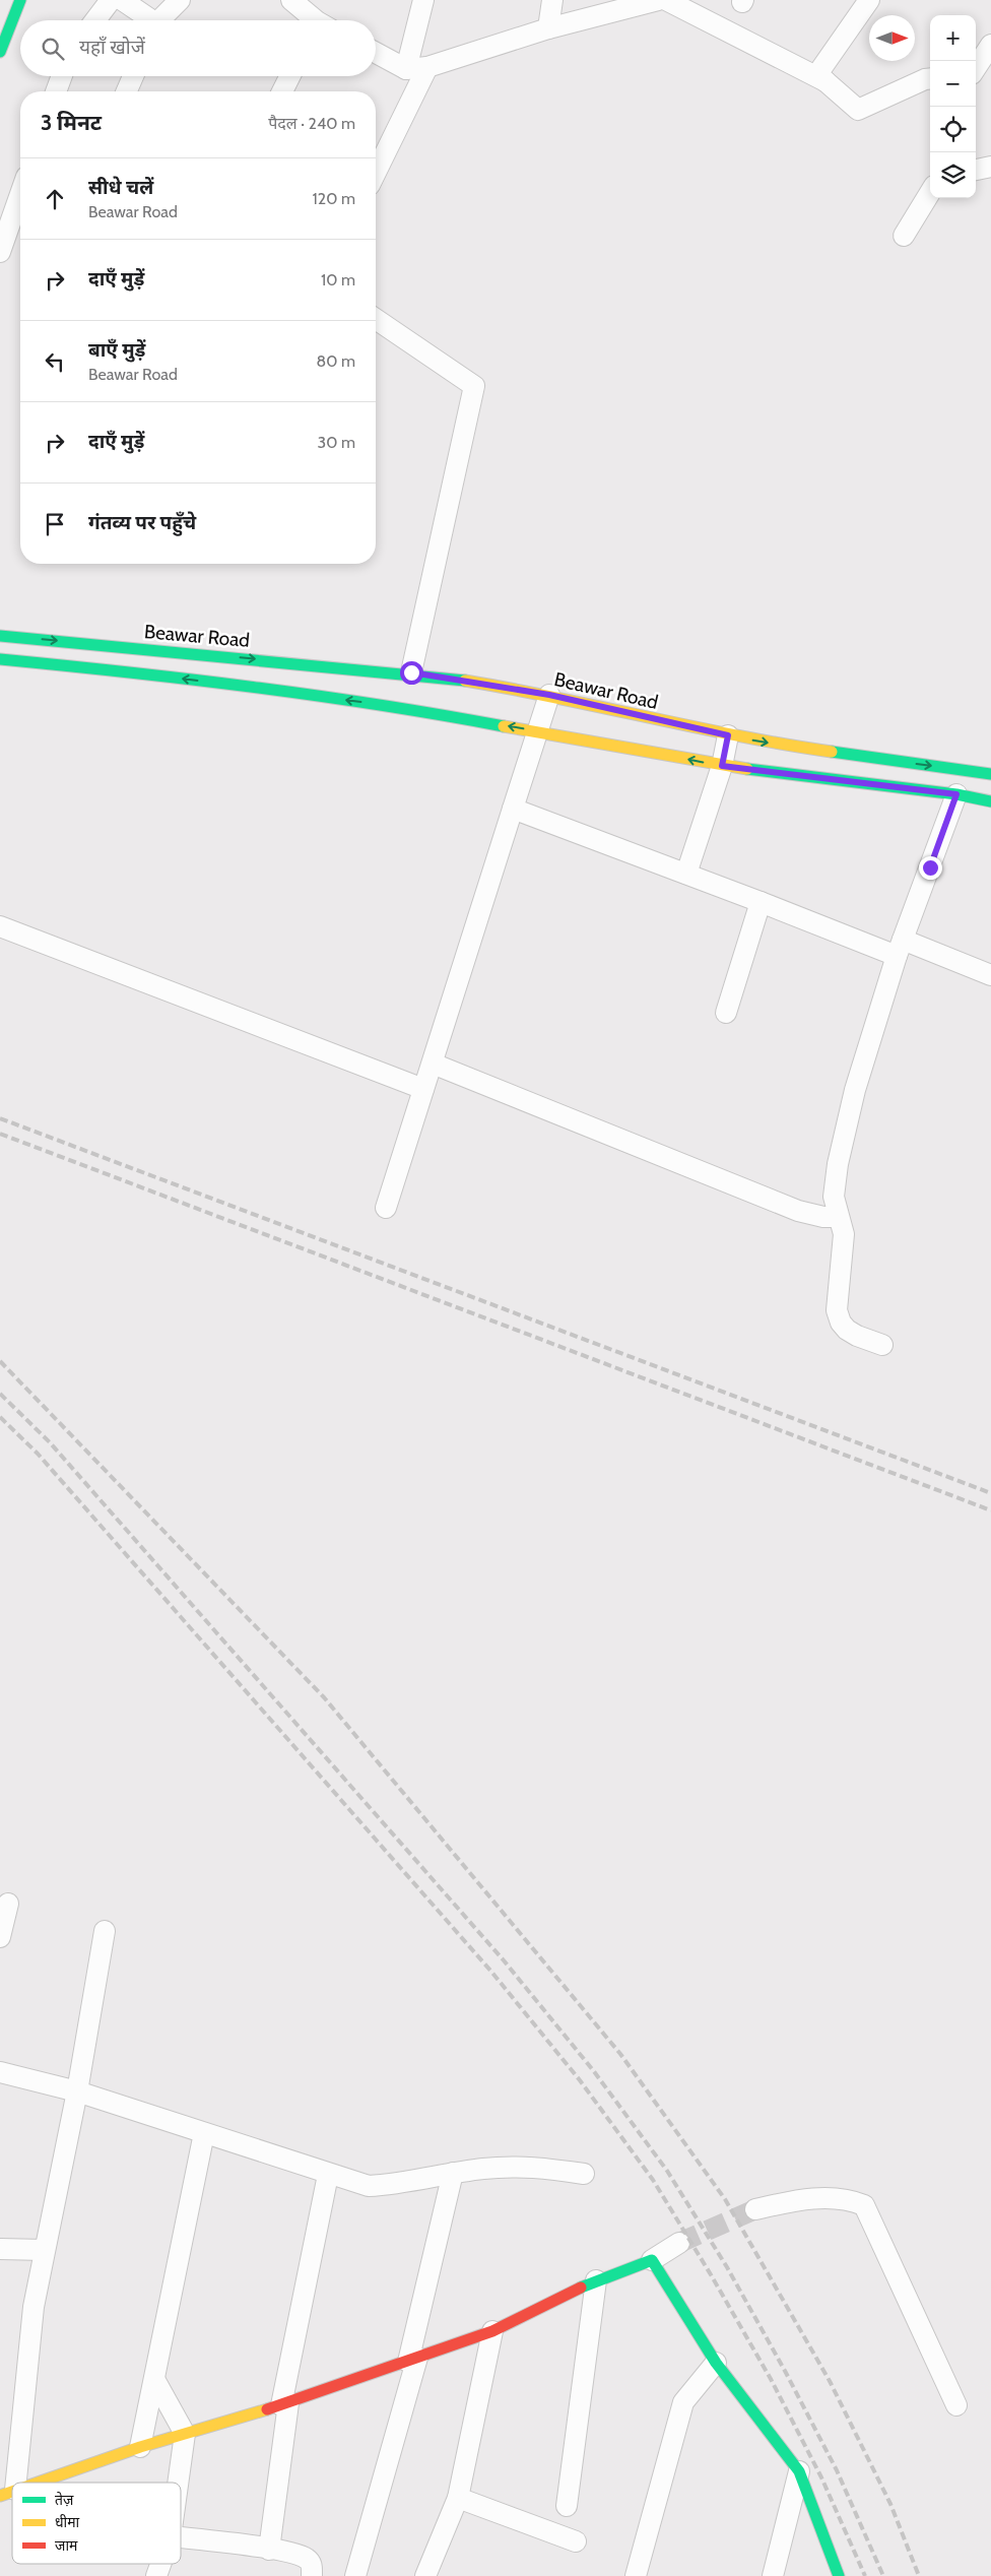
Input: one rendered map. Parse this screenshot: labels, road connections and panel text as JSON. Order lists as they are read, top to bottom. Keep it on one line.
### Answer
{"streets":{"main road":["Beawar Road"]},"legend":["तेज़","धीमा","जाम"],"north":"right","page":{"map_buttons":["+","−"],"search":"यहाँ खोजें","heading":["3 मिनट","पैदल · 240 m"],"list":[["सीधे चलें","Beawar Road","120 m"],["दाएँ मुड़ें","10 m"],["बाएँ मुड़ें","Beawar Road","80 m"],["दाएँ मुड़ें","30 m"],"गंतव्य पर पहुँचे"]}}
